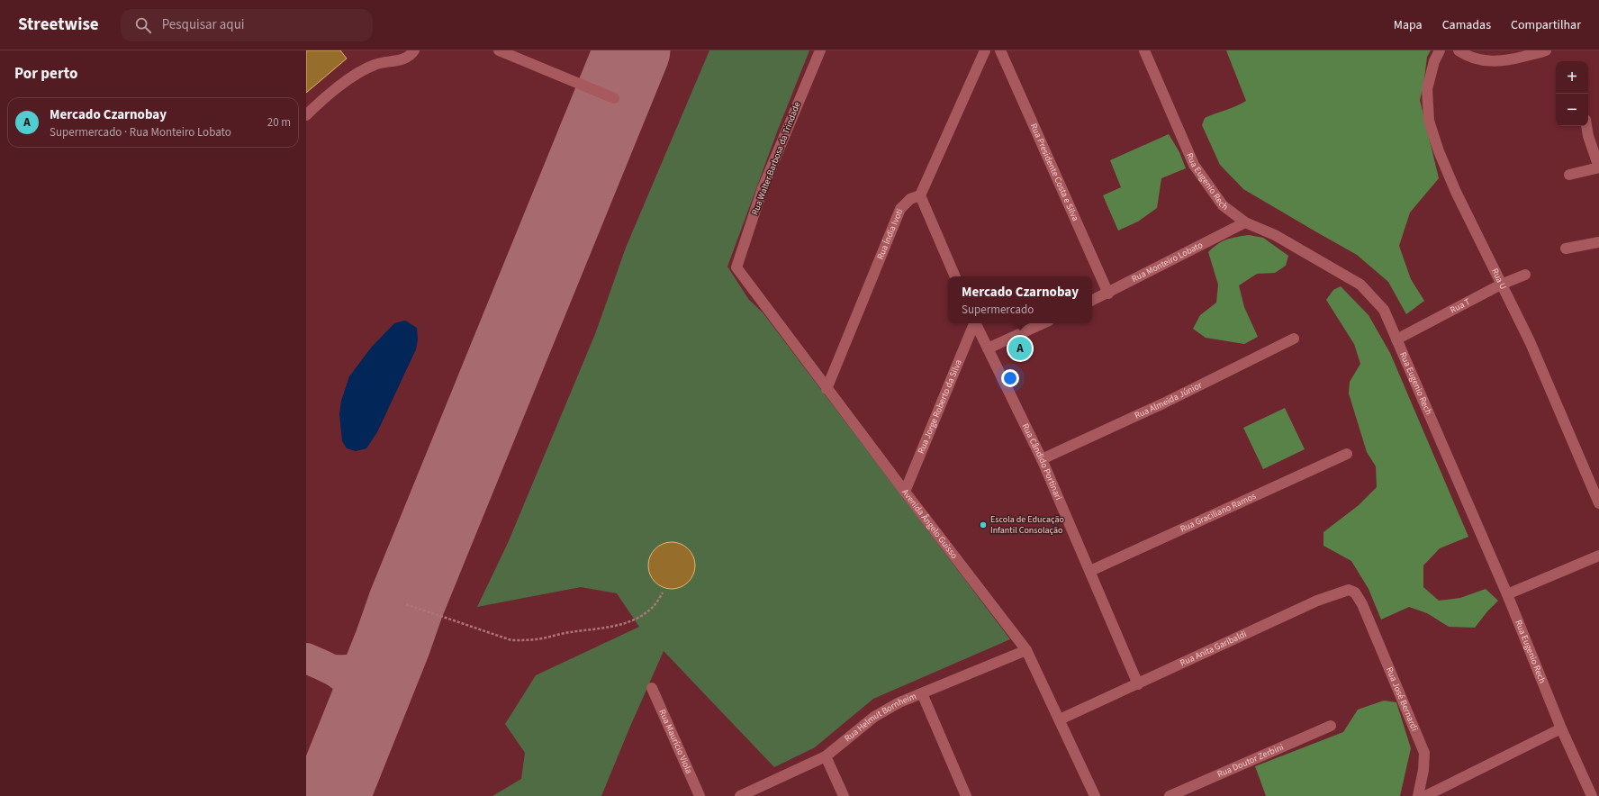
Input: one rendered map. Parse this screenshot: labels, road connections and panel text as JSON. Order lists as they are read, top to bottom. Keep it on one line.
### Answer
{"streets":{"street":["Rua Walter Barbosa da Trindade","Rua Presidente Costa e Silva","Rua Eugenio Rech","Rua Índia Ivoti","Rua Monteiro Lobato","Rua U","Rua T","Rua Almeida Júnior","Rua Jorge Roberto da Silva","Rua Cândido Portinari","Rua Graciliano Ramos","Avenida Ângelo Guisso","Rua Anita Garibaldi","Rua José Bernardi","Rua Helmut Bornheim","Rua Maurício Viola","Rua Doutor Zerbini"]},"crossings":[["Rua Walter Barbosa da Trindade","Avenida Ângelo Guisso"],["Rua Presidente Costa e Silva","Rua Monteiro Lobato"],["Rua Eugenio Rech","Rua Monteiro Lobato"],["Rua Eugenio Rech","Rua T"],["Rua Índia Ivoti","Avenida Ângelo Guisso"],["Rua U","Rua T"],["Rua Almeida Júnior","Rua Cândido Portinari"],["Rua Jorge Roberto da Silva","Avenida Ângelo Guisso"],["Rua Cândido Portinari","Rua Graciliano Ramos"],["Rua Cândido Portinari","Rua Anita Garibaldi"],["Avenida Ângelo Guisso","Rua Anita Garibaldi"],["Avenida Ângelo Guisso","Rua Helmut Bornheim"],["Rua Anita Garibaldi","Rua José Bernardi"]],"places":["Escola de Educação Infantil Consolação"],"page":{"header":"Streetwise","search":"Pesquisar aqui","nav":["Mapa","Camadas","Compartilhar"],"heading":"Por perto","map_buttons":["+","−"],"list":[{"mark":"A","name":"Mercado Czarnobay","note":"Supermercado · Rua Monteiro Lobato","value":"20 m"}],"popup":["Mercado Czarnobay","Supermercado"],"pins":"A"}}
